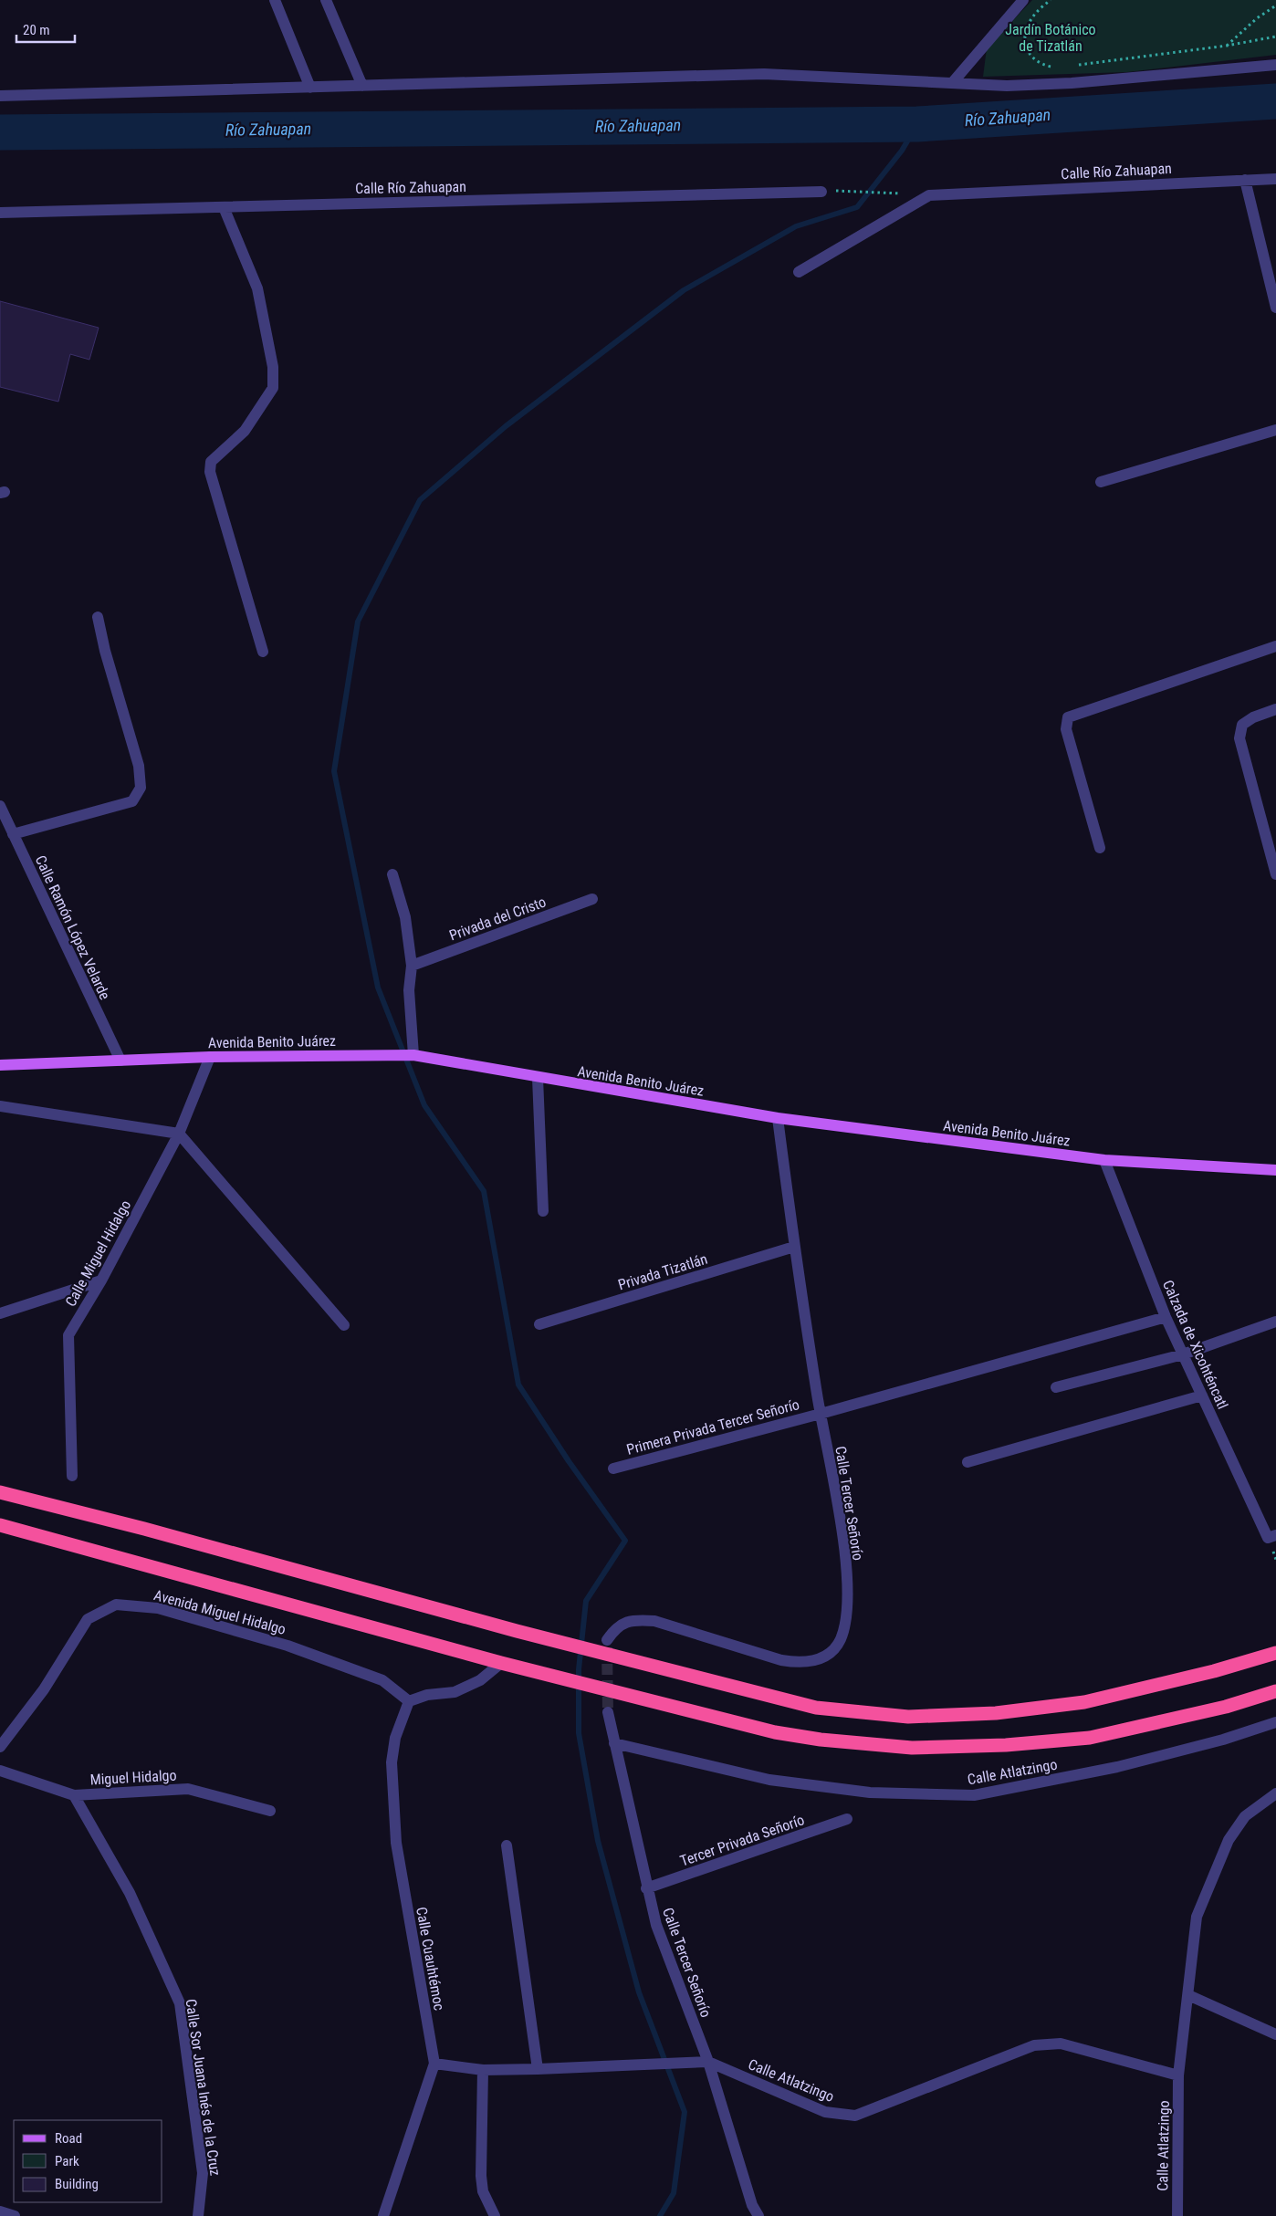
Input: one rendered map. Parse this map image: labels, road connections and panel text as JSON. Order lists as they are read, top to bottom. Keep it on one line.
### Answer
{"streets":{"main road":["Avenida Benito Juárez"],"street":["Calle Río Zahuapan","Privada del Cristo","Calle Ramón López Velarde","Calle Miguel Hidalgo","Privada Tizatlán","Calzada de Xicohténcatl","Primera Privada Tercer Señorío","Calle Tercer Señorío","Avenida Miguel Hidalgo","Calle Atlatzingo","Miguel Hidalgo","Tercer Privada Señorío","Calle Cuauhtémoc","Calle Sor Juana Inés de la Cruz"]},"crossings":[["Calle Ramón López Velarde","Avenida Benito Juárez"],["Avenida Benito Juárez","Calle Miguel Hidalgo"],["Avenida Benito Juárez","Calzada de Xicohténcatl"],["Avenida Benito Juárez","Calle Tercer Señorío"],["Privada Tizatlán","Calle Tercer Señorío"],["Calzada de Xicohténcatl","Primera Privada Tercer Señorío"],["Primera Privada Tercer Señorío","Calle Tercer Señorío"],["Calle Tercer Señorío","Calle Atlatzingo"],["Calle Tercer Señorío","Tercer Privada Señorío"],["Avenida Miguel Hidalgo","Calle Cuauhtémoc"],["Calle Atlatzingo","Calle Cuauhtémoc"],["Miguel Hidalgo","Calle Sor Juana Inés de la Cruz"]],"water":["Río Zahuapan"],"parks":["Jardín Botánico de Tizatlán"],"legend":["Road","Park","Building"],"scale_bar":"20 m"}
